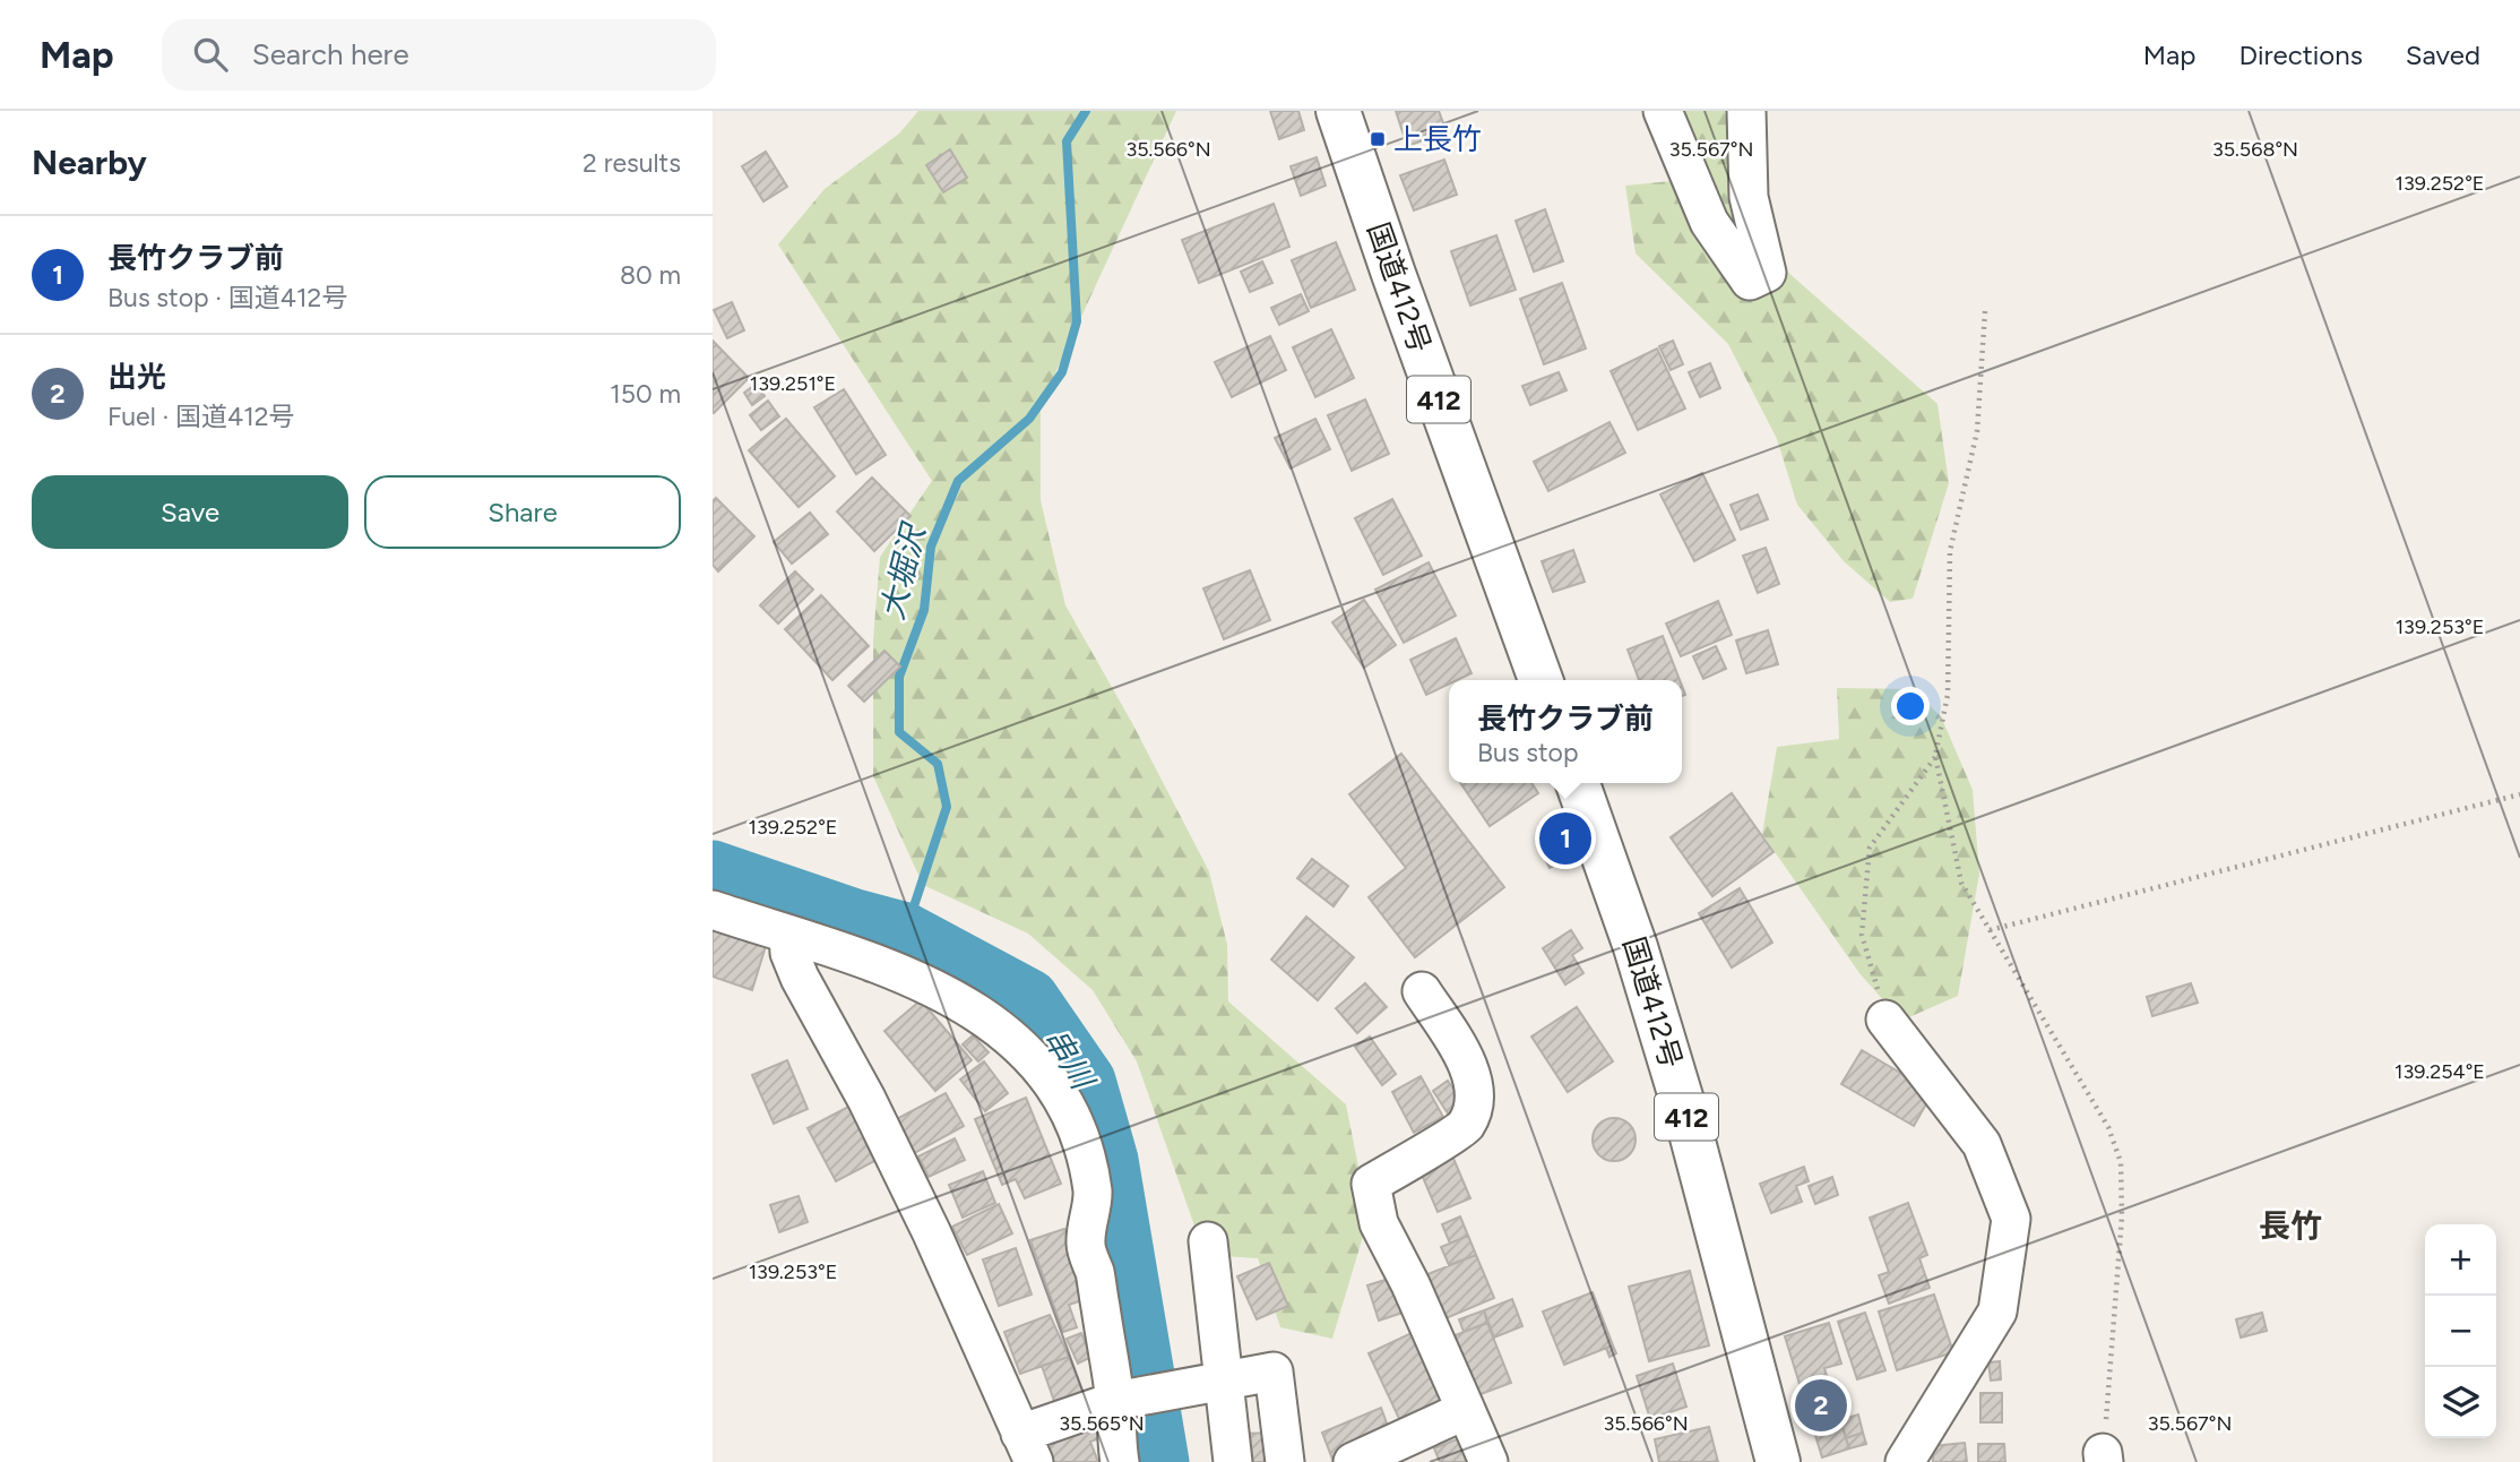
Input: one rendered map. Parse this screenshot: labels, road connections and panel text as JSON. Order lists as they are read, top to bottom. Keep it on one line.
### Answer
{"streets":{"highway":["国道412号","412"]},"districts":["長竹"],"water":["大堀沢","串川"],"places":{"transit":["上長竹"]},"page":{"header":"Map","search":"Search here","nav":["Map","Directions","Saved"],"heading":["Nearby","2 results"],"list":[{"mark":"1","name":"長竹クラブ前","note":"Bus stop · 国道412号","value":"80 m"},{"mark":"2","name":"出光","note":"Fuel · 国道412号","value":"150 m"}],"buttons":["Save","Share"],"popup":["長竹クラブ前","Bus stop"],"pins":["1","2"],"map_buttons":["+","−"]},"coordinates":["35.566°N","35.567°N","35.568°N","139.252°E","139.251°E","139.253°E","139.254°E","35.565°N"]}
